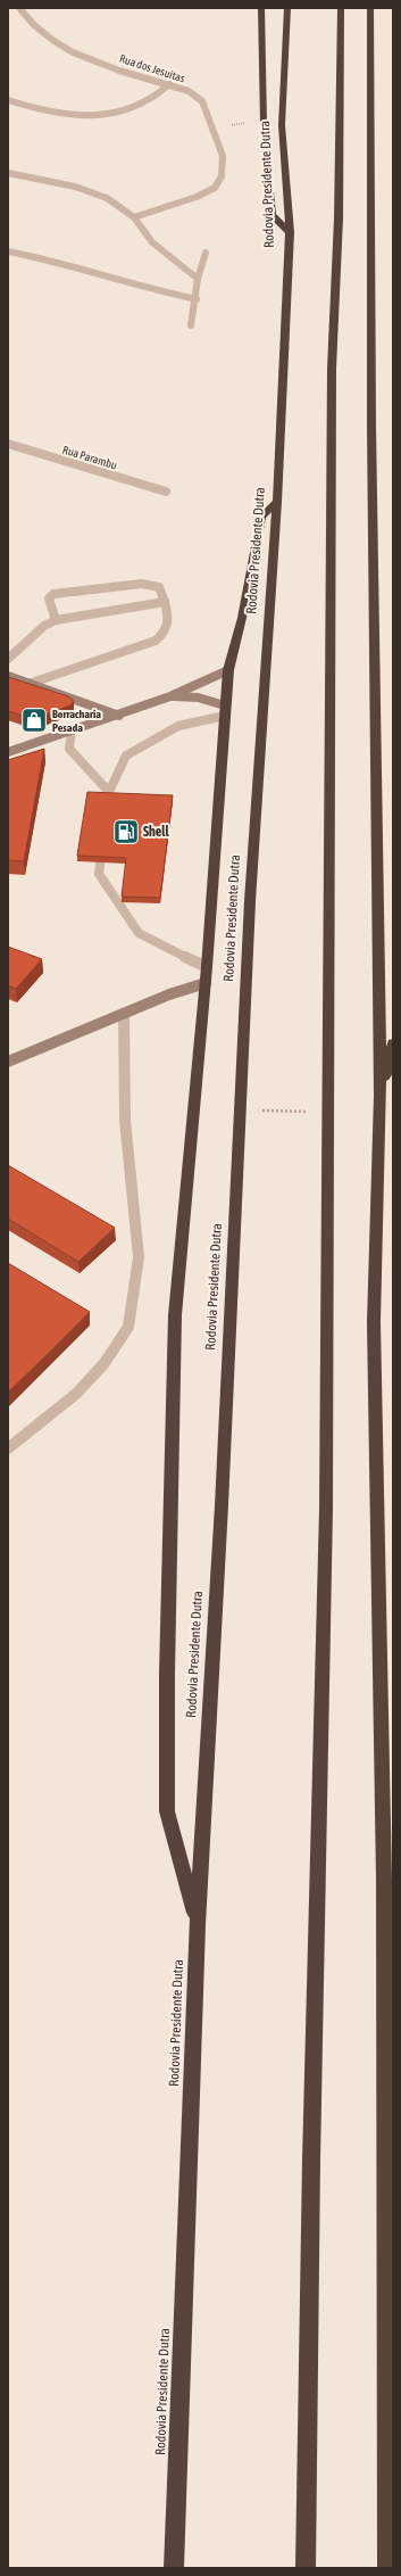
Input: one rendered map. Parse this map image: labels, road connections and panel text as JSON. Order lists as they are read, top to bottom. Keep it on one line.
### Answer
{"streets":{"highway":["Rodovia Presidente Dutra"],"street":["Rua dos Jesuítas","Rua Parambu"]},"places":{"shop":["Borracharia Pesada"],"fuel station":["Shell"]}}
